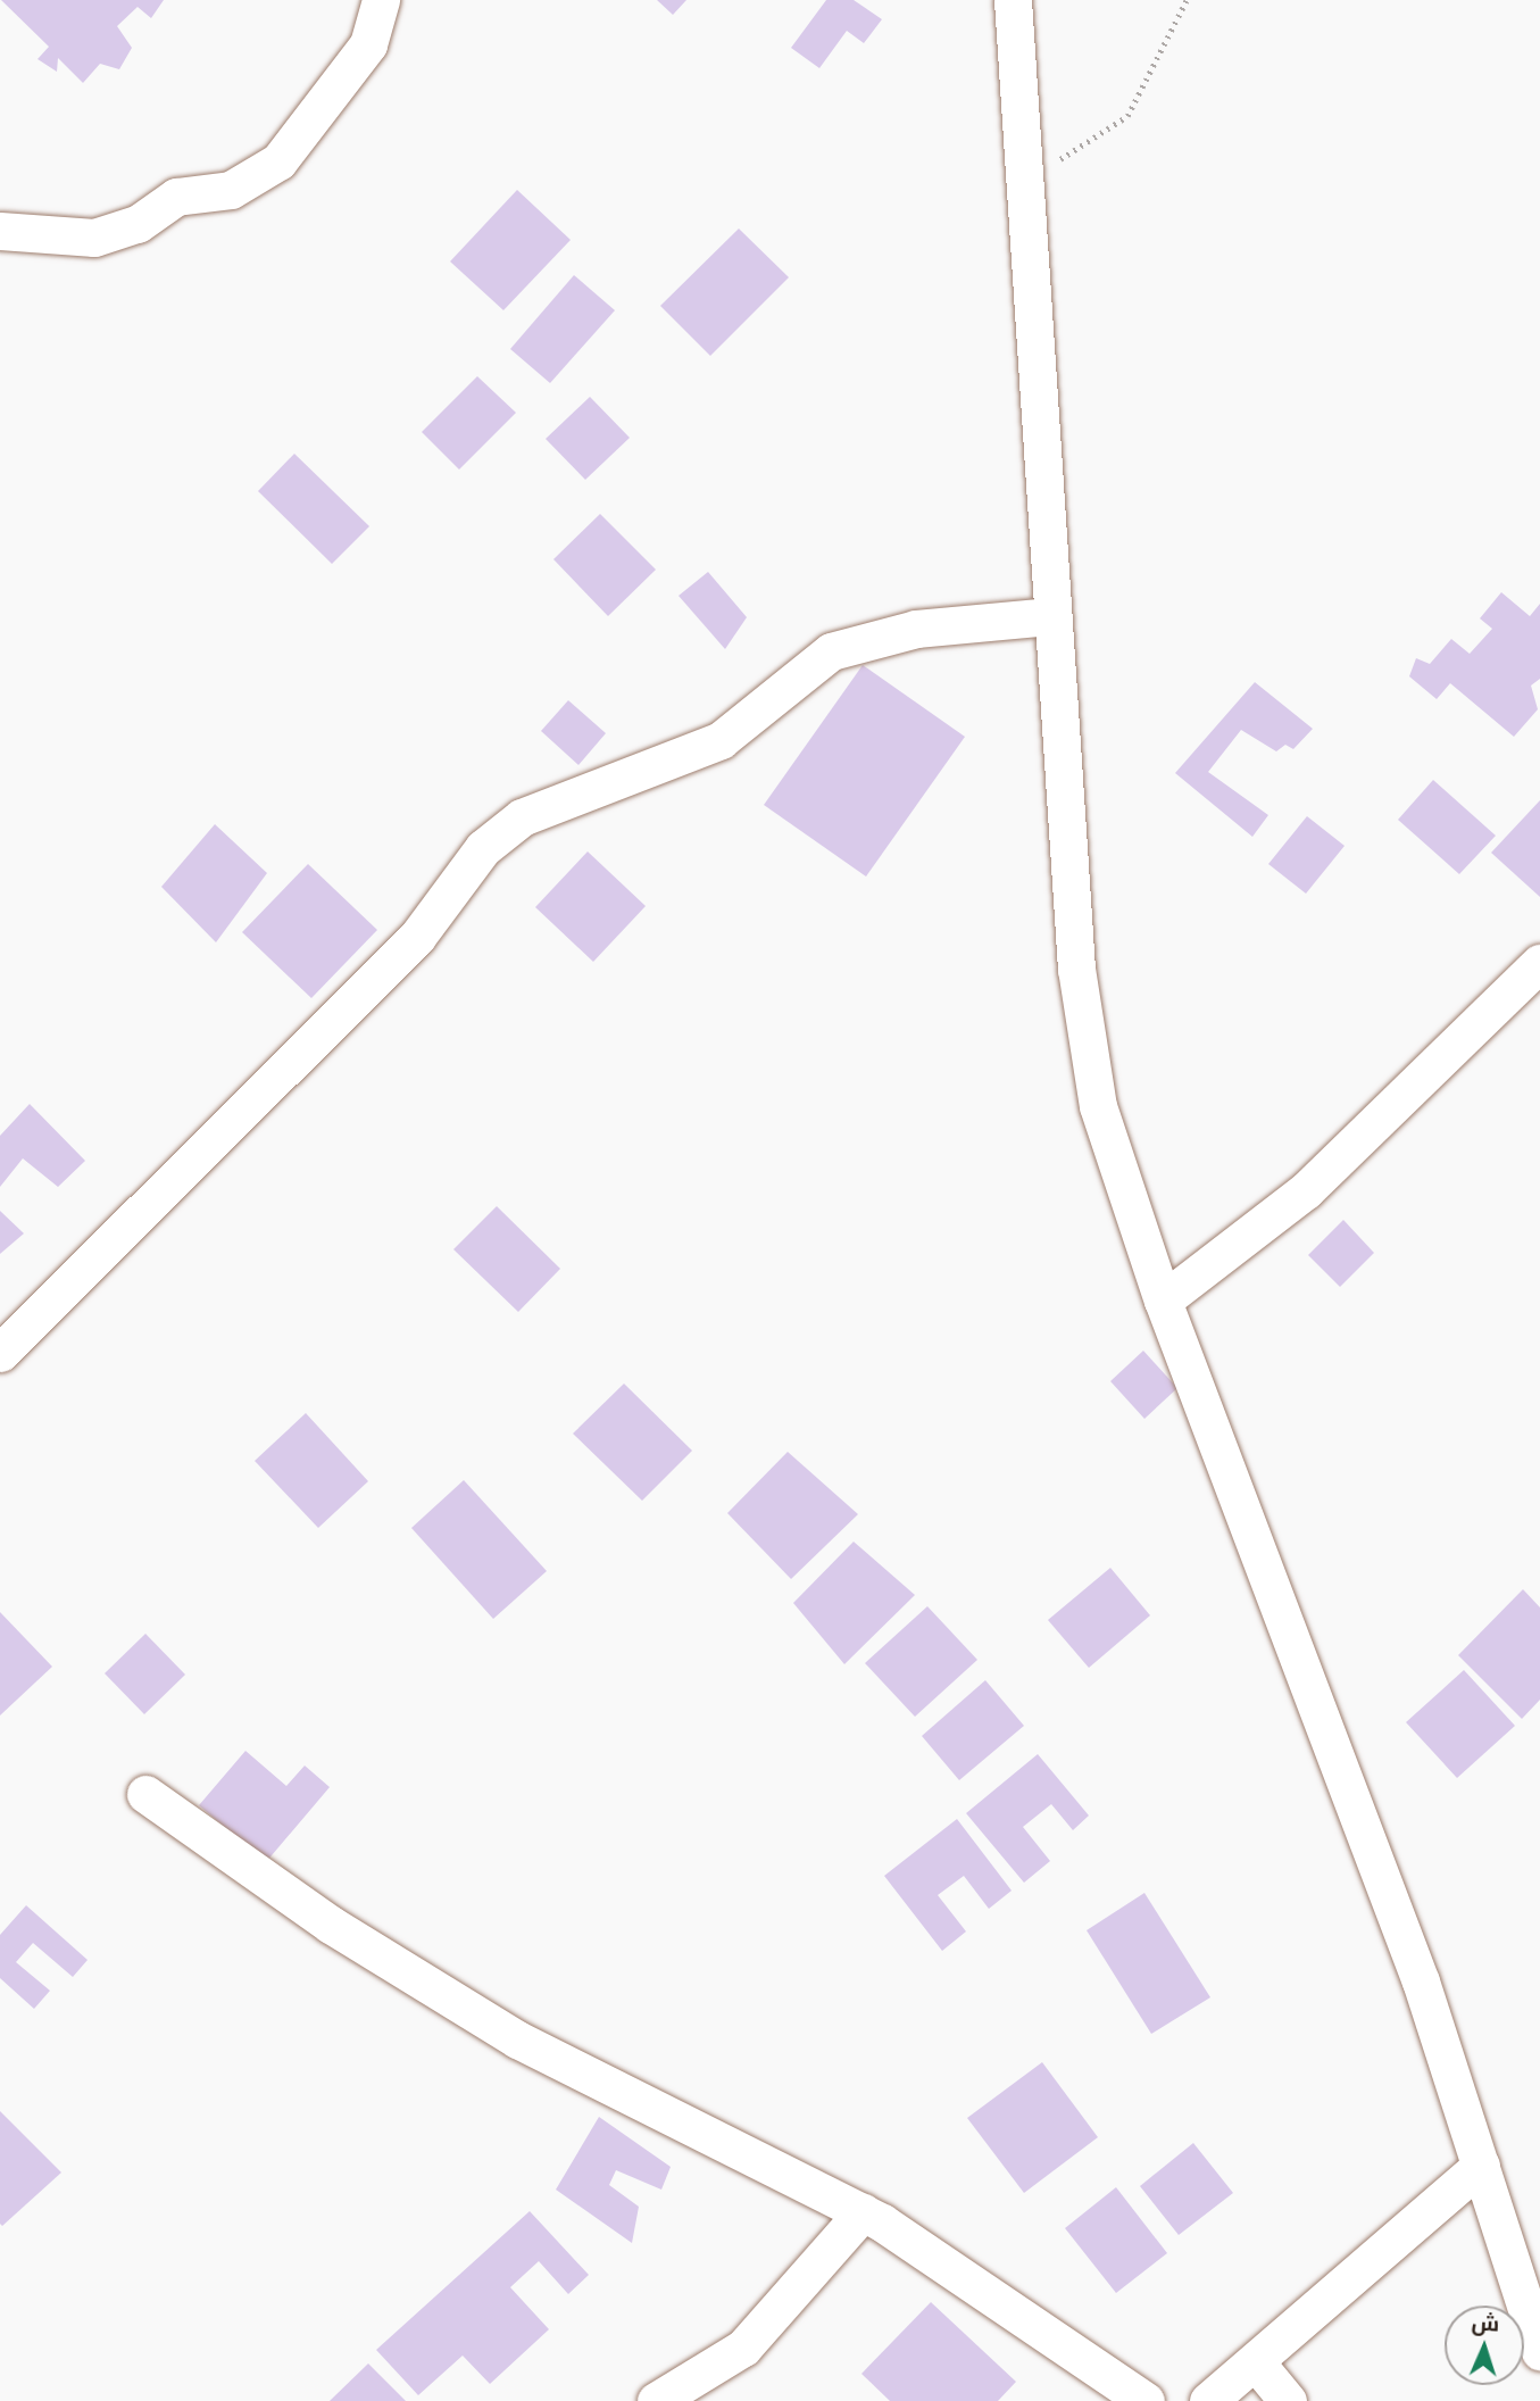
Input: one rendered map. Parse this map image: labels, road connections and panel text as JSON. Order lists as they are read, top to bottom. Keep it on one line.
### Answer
{"north":"top"}
